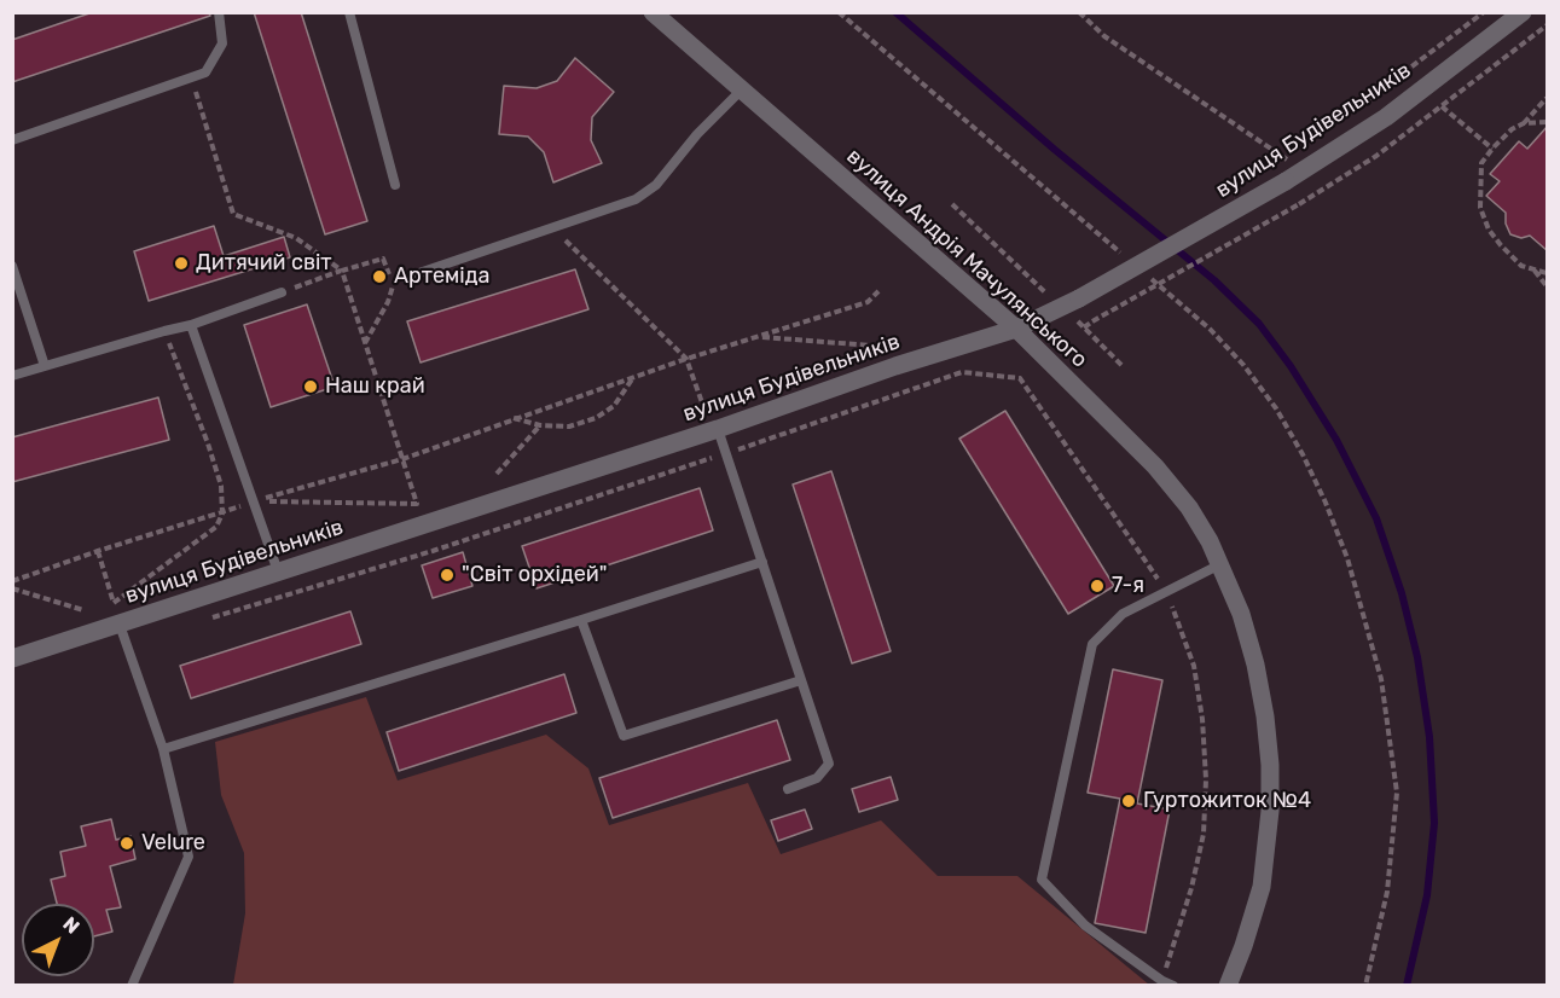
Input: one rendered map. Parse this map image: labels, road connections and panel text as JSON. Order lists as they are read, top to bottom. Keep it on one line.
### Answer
{"streets":{"street":["вулиця Будівельників","вулиця Андрія Мачулянського"]},"crossings":[["вулиця Будівельників","вулиця Андрія Мачулянського"]],"places":["Дитячий світ","Артеміда","Наш край","\"Світ орхідей\"","7-я","Гуртожиток №4","Velure"],"north":"top right"}
